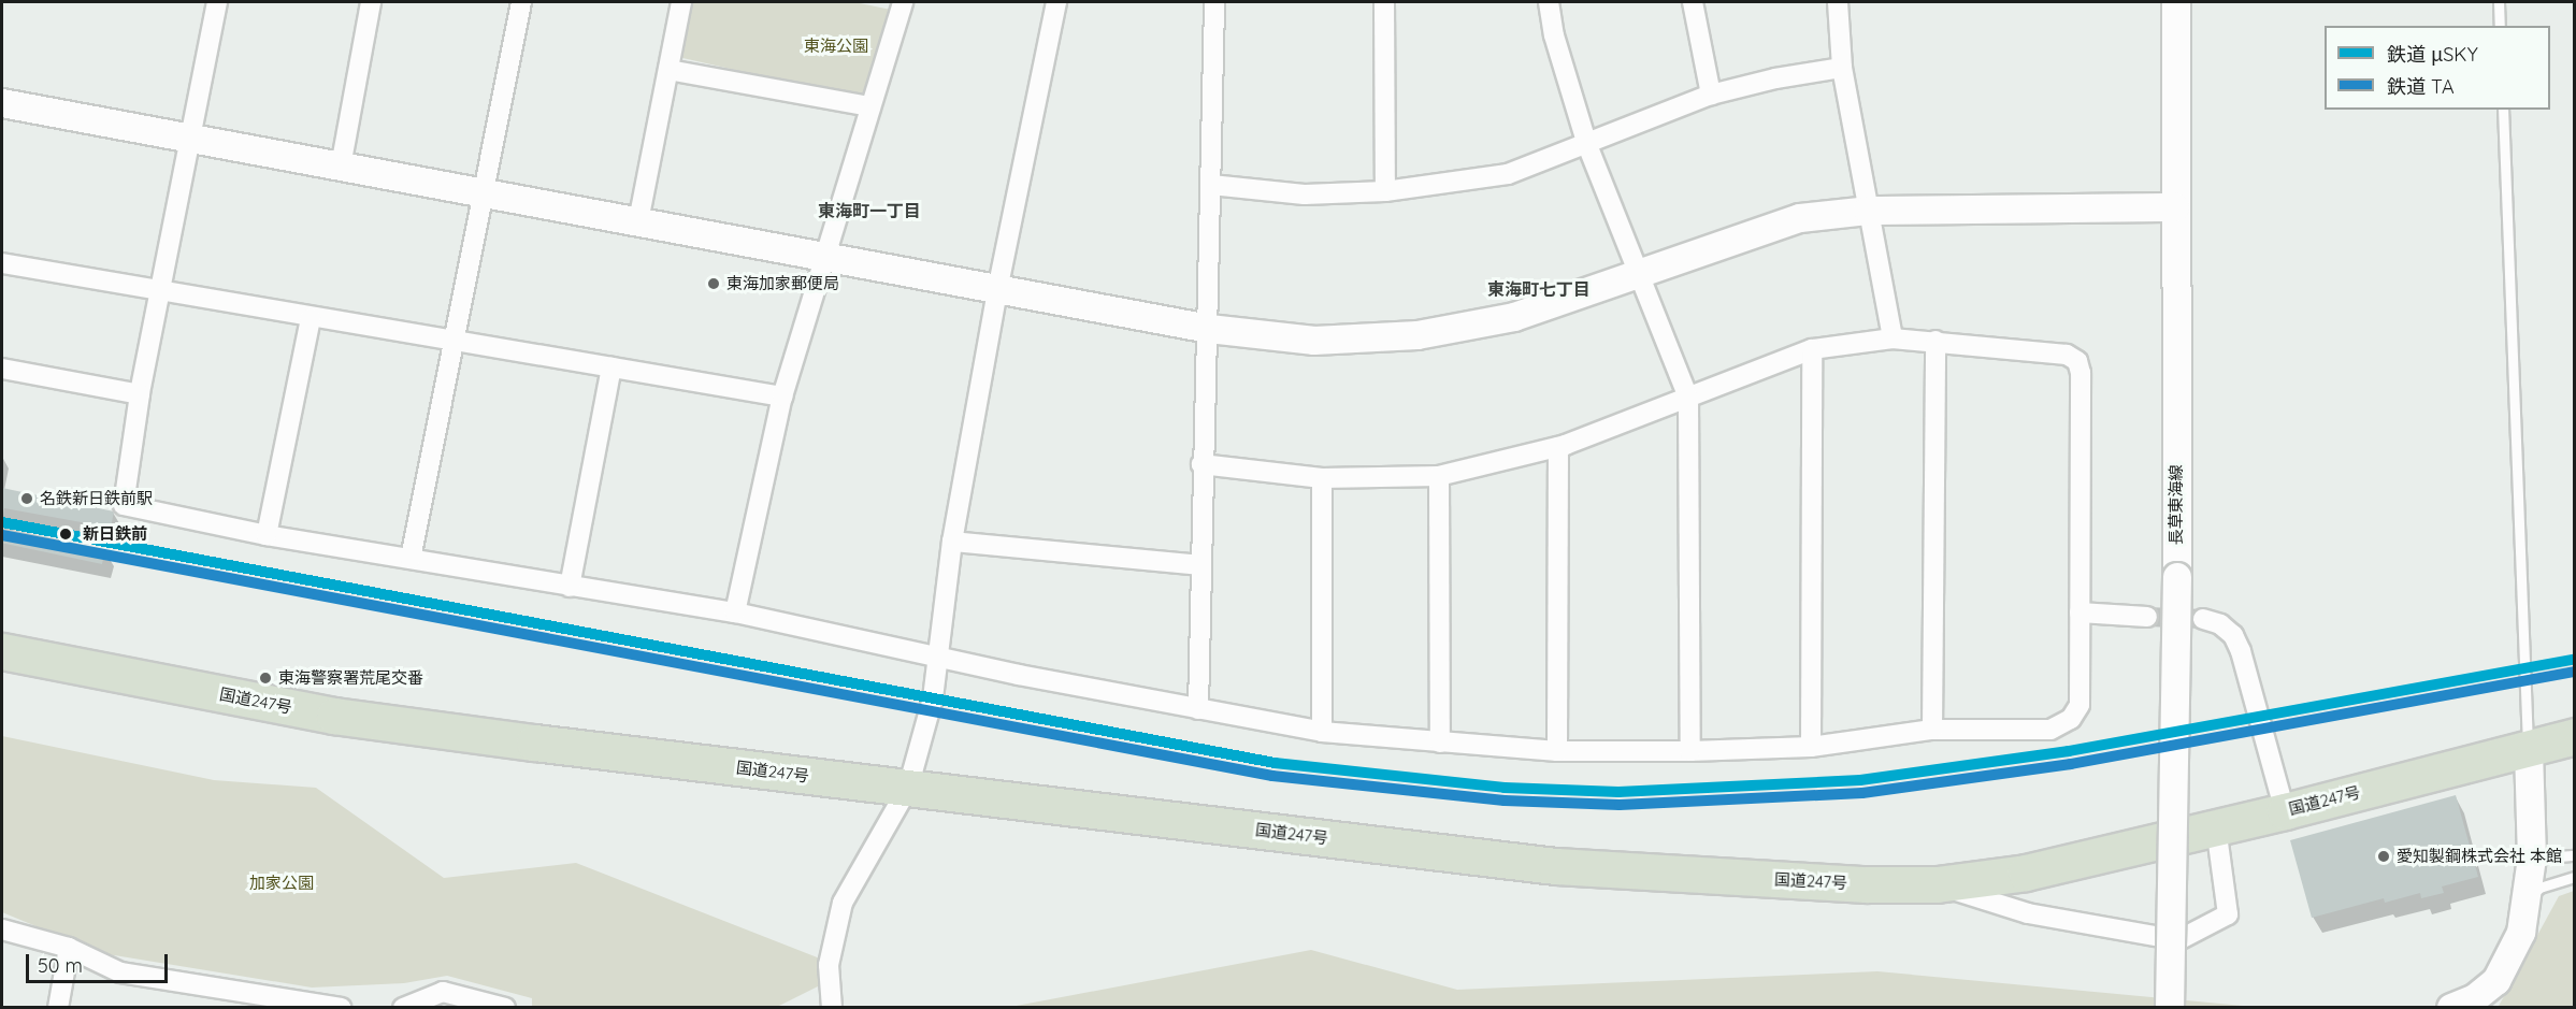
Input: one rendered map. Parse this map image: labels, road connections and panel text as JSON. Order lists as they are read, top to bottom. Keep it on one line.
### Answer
{"streets":{"highway":["国道247号"],"street":["長草東海線"]},"districts":["東海町一丁目","東海町七丁目"],"parks":["東海公園","加家公園"],"places":["東海加家郵便局","名鉄新日鉄前駅","新日鉄前","東海警察署荒尾交番","愛知製鋼株式会社 本館"],"lines":["rail line μSKY","rail line TA"],"legend":["鉄道 μSKY","鉄道 TA"],"scale_bar":"50 m"}
